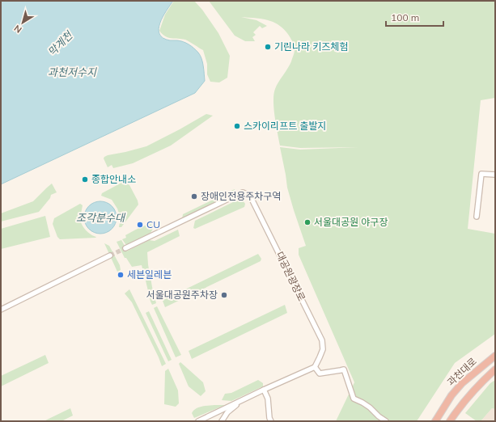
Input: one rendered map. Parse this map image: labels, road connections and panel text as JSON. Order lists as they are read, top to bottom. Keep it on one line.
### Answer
{"streets":{"highway":["과천대로"],"street":["대공원광장로"]},"water":["막계천","과천저수지","조각분수대"],"places":["기린나라 키즈체험","스카이리프트 출발지","종합안내소","장애인전용주차구역","서울대공원 야구장","CU","세븐일레븐","서울대공원주차장"],"scale_bar":"100 m","north":"bottom left"}
